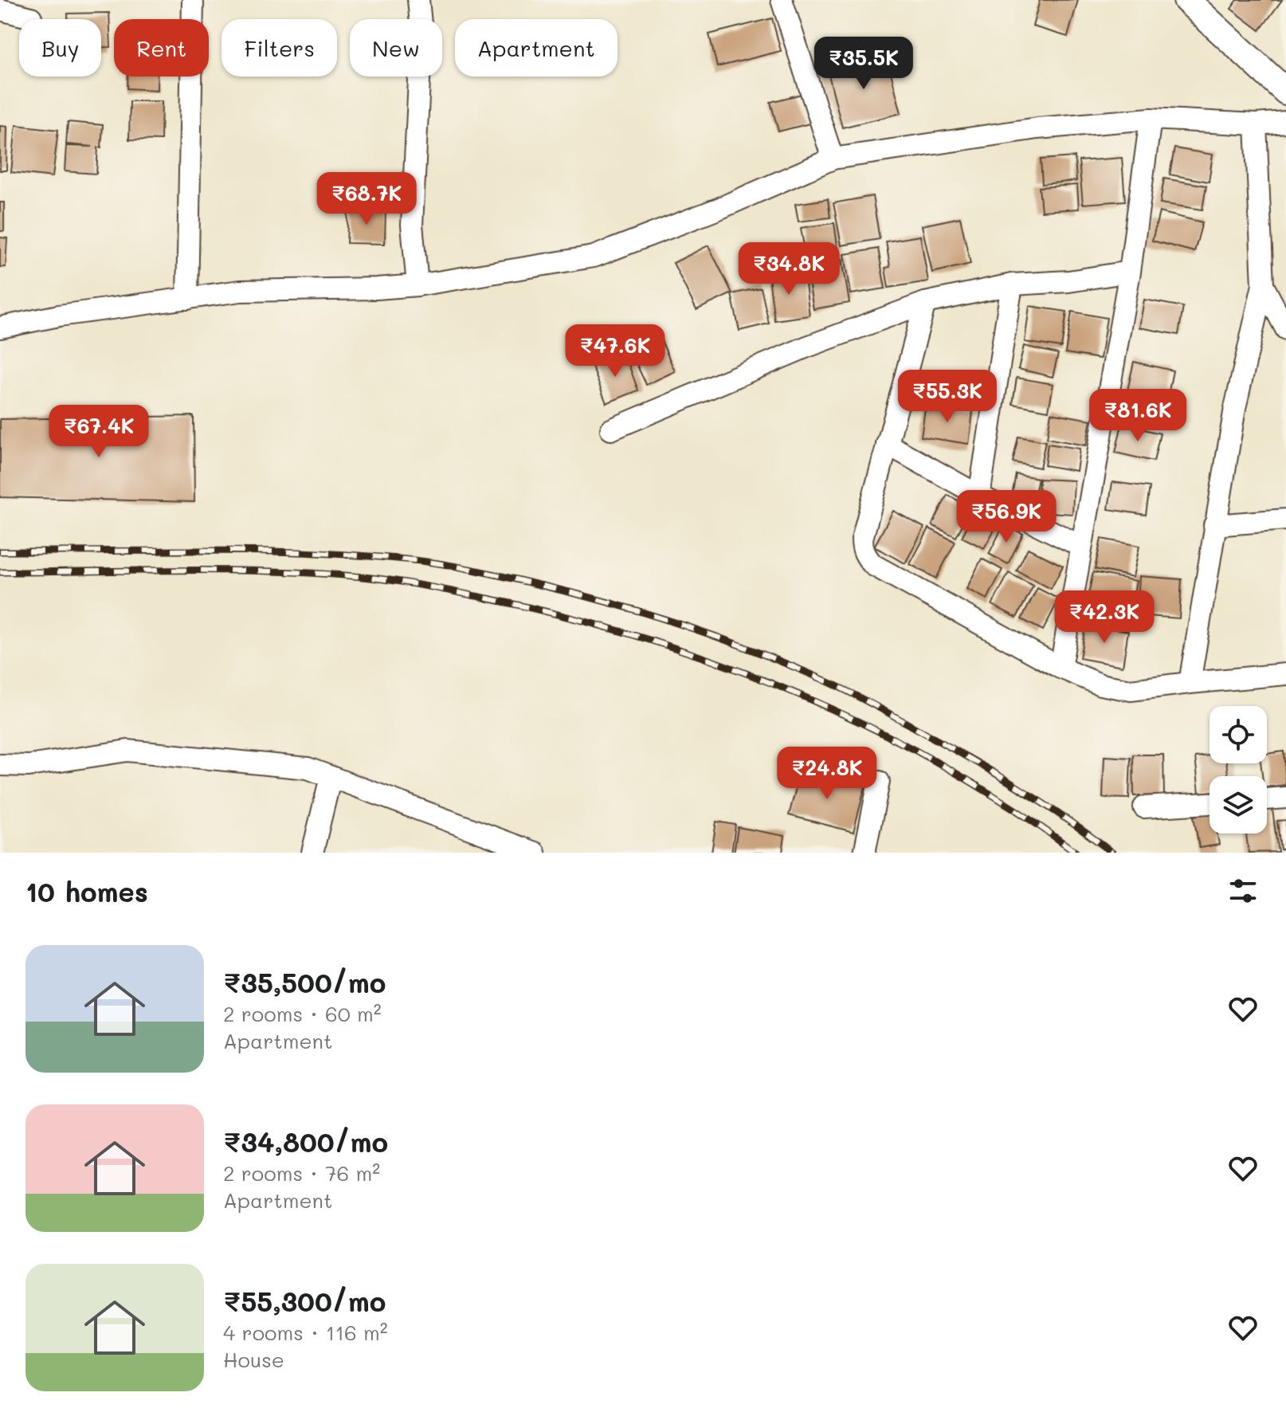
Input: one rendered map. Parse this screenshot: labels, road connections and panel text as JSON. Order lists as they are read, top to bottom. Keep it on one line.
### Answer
{"page":{"chip":["Buy","Rent","Filters","New","Apartment"],"price":["₹35.5K","₹68.7K","₹34.8K","₹47.6K","₹55.3K","₹81.6K","₹67.4K","₹56.9K","₹42.3K","₹24.8K"],"heading":"10 homes","list":[{"name":"₹35,500/mo","note":"2 rooms · 60 m² · Apartment"},{"name":"₹34,800/mo","note":"2 rooms · 76 m² · Apartment"},{"name":"₹55,300/mo","note":"4 rooms · 116 m² · House"}]}}
